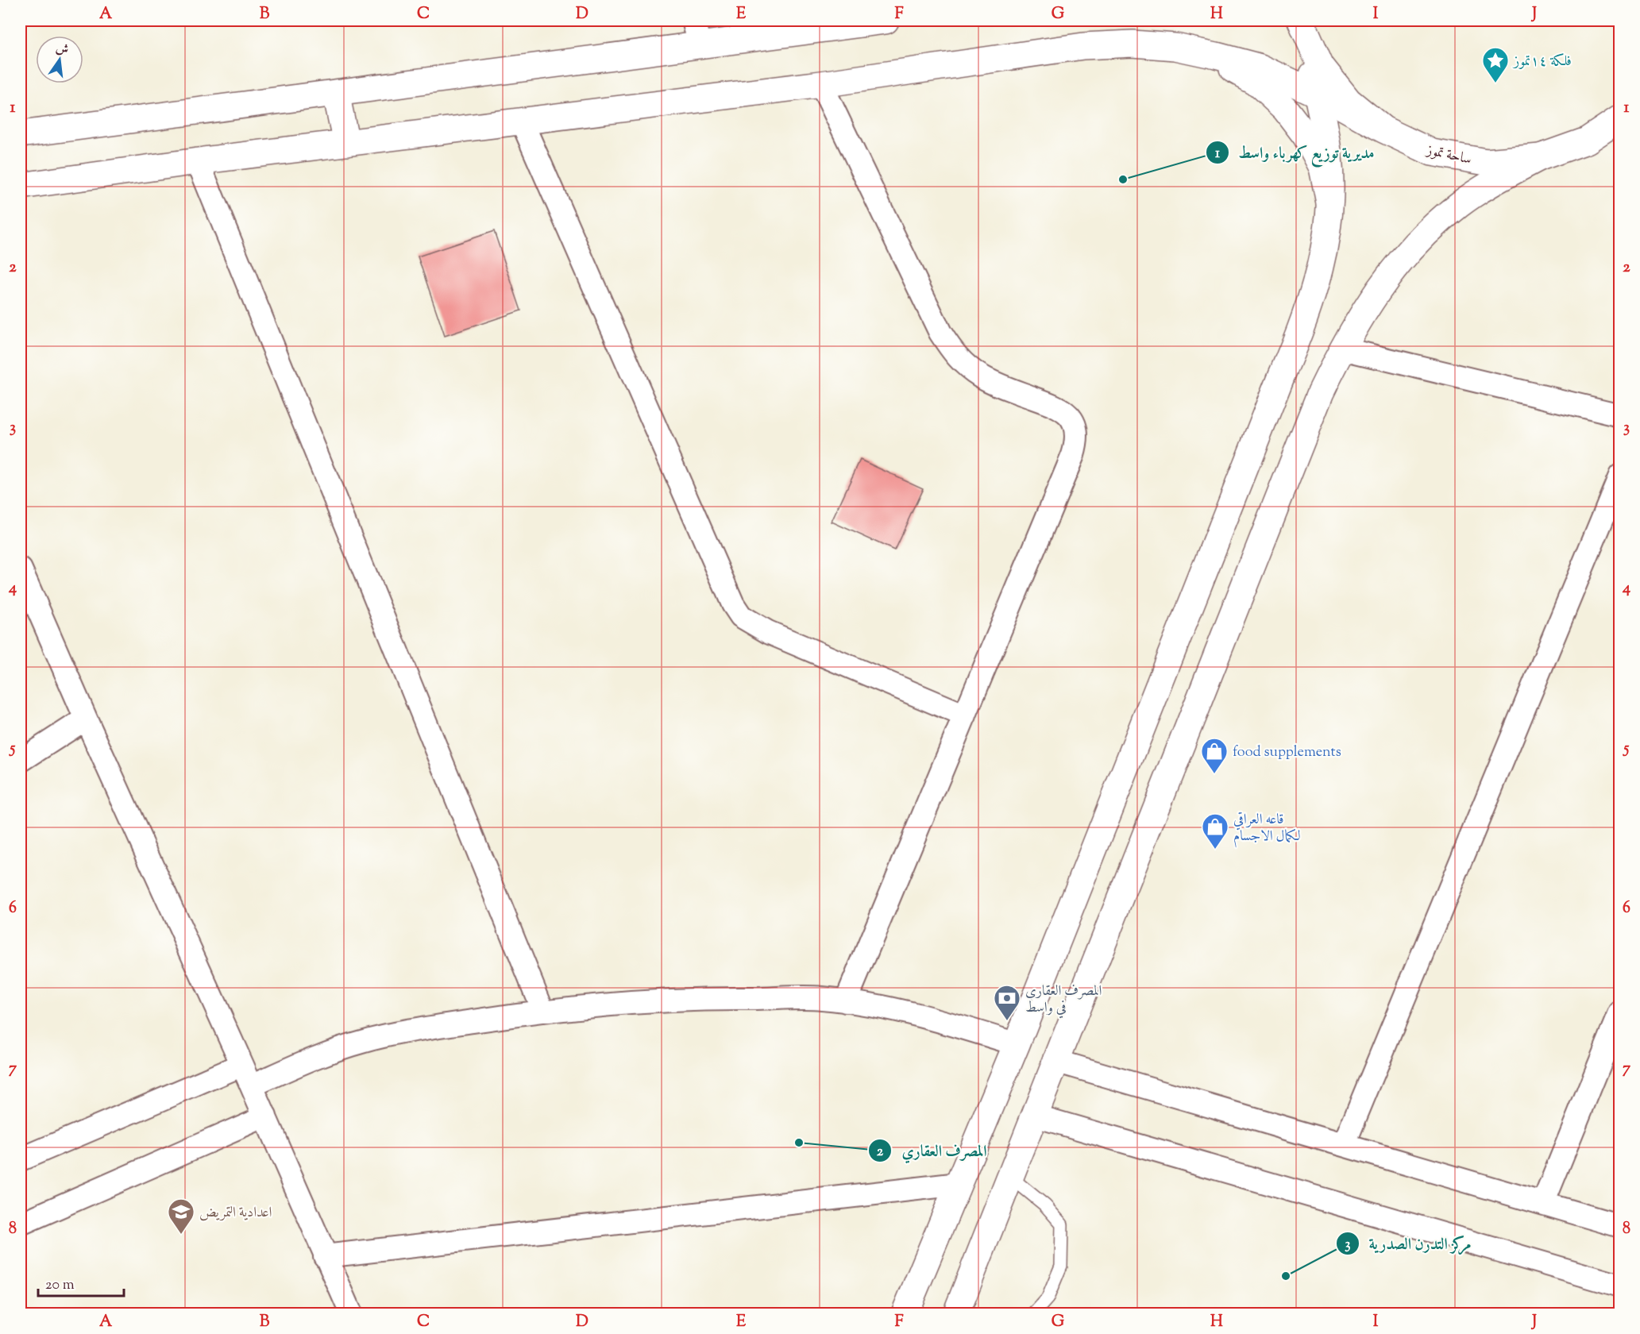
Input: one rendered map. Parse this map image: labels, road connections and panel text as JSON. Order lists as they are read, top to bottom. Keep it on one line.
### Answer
{"streets":{"main road":["ساحة تموز"]},"places":{"place":["فلكة ١٤تموز"],"other":["مديرية توزيع كهرباء واسط","المصرف العقاري","مركز التدرن الصدرية"],"shop":["food supplements","قاعه العراقي لكمال الاجسام"],"bank":["المصرف العقاري في واسط"],"school or university":["اعدادية التمريض"]},"scale_bar":"20 m","north":"top","grid":{"columns":["A","B","C","D","E","F","G","H","I","J"],"rows":["1","2","3","4","5","6","7","8"]}}
